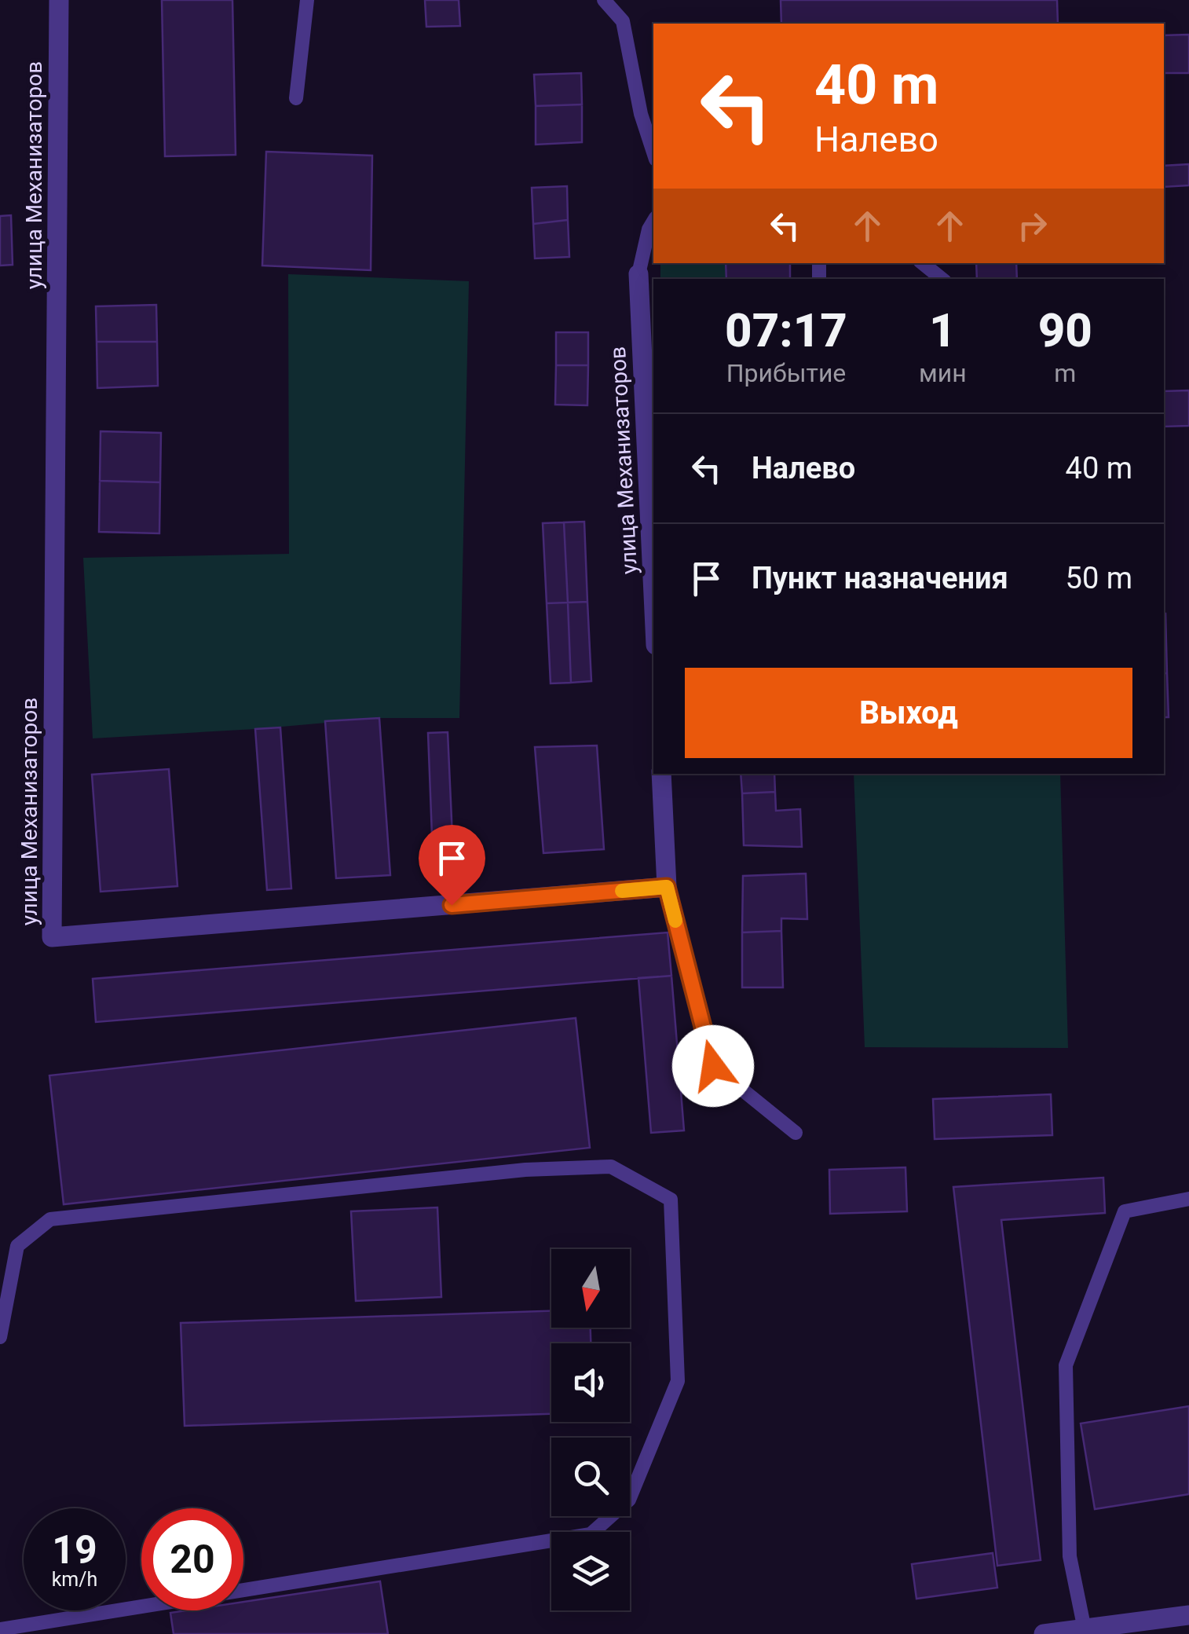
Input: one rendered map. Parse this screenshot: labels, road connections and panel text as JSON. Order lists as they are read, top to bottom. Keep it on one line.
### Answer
{"streets":{"street":["улица Механизаторов"]},"north":"bottom","page":{"turn":["40 m","Налево"],"eta":["07:17","Прибытие","1","мин","90","m"],"list":[{"name":"Налево","value":"40 m"},{"name":"Пункт назначения","value":"50 m"}],"buttons":"Выход","speed":"19 km/h","limit":"20"}}
